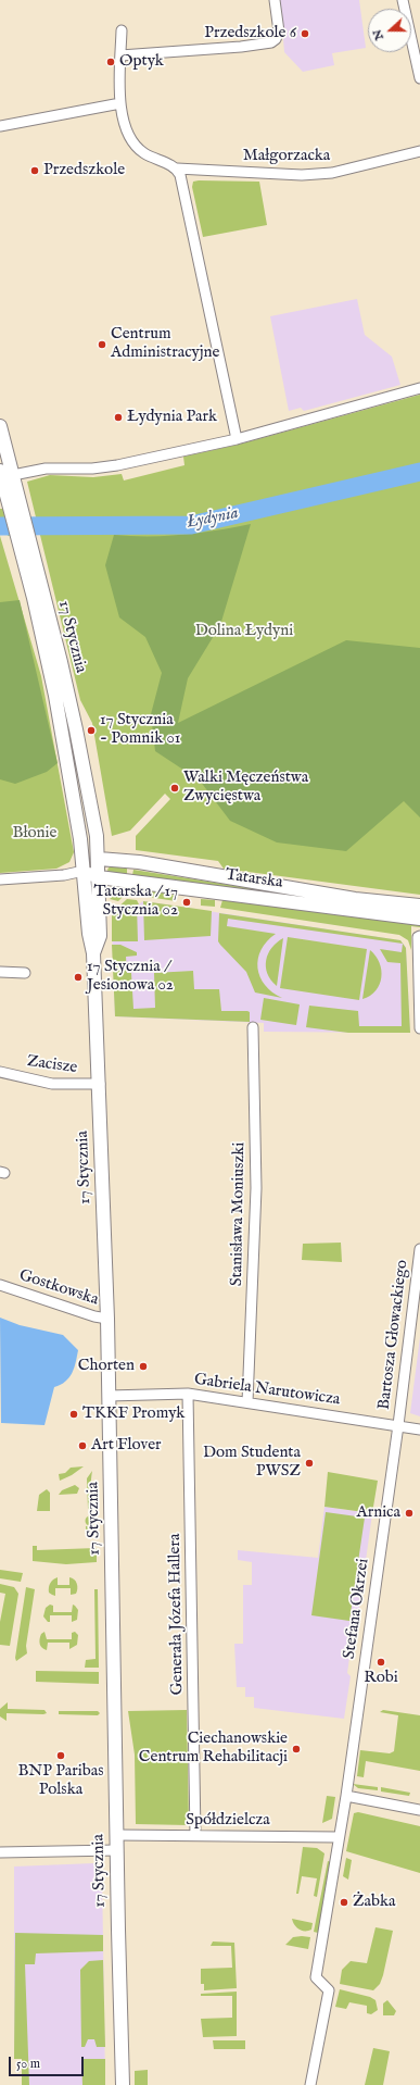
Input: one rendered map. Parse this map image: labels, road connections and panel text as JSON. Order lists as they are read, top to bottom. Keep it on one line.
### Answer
{"streets":{"main road":["17 Stycznia","Tatarska"],"street":["Małgorzacka","Zacisze","Stanisława Moniuszki","Gostkowska","Bartosza Głowackiego","Gabriela Narutowicza","Stefana Okrzei","Generała Józefa Hallera","Spółdzielcza"]},"crossings":[["17 Stycznia","Tatarska"],["17 Stycznia","Zacisze"],["17 Stycznia","Gostkowska"],["17 Stycznia","Gabriela Narutowicza"],["17 Stycznia","Spółdzielcza"],["Stanisława Moniuszki","Gabriela Narutowicza"],["Bartosza Głowackiego","Gabriela Narutowicza"],["Bartosza Głowackiego","Stefana Okrzei"],["Gabriela Narutowicza","Stefana Okrzei"],["Gabriela Narutowicza","Generała Józefa Hallera"],["Stefana Okrzei","Spółdzielcza"],["Generała Józefa Hallera","Spółdzielcza"]],"water":["Łydynia"],"parks":["Dolina Łydyni","Błonie"],"places":["Przedszkole 6","Optyk","Przedszkole","Centrum Administracyjne","Łydynia Park","17 Stycznia - Pomnik 01","Walki Męczeństwa Zwycięstwa","Tatarska / 17 Stycznia 02","17 Stycznia / Jesionowa 02","Chorten","TKKF Promyk","Art Flover","Dom Studenta PWSZ","Arnica","Robi","Ciechanowskie Centrum Rehabilitacji","BNP Paribas Polska","Żabka"],"scale_bar":"50 m","north":"left"}
